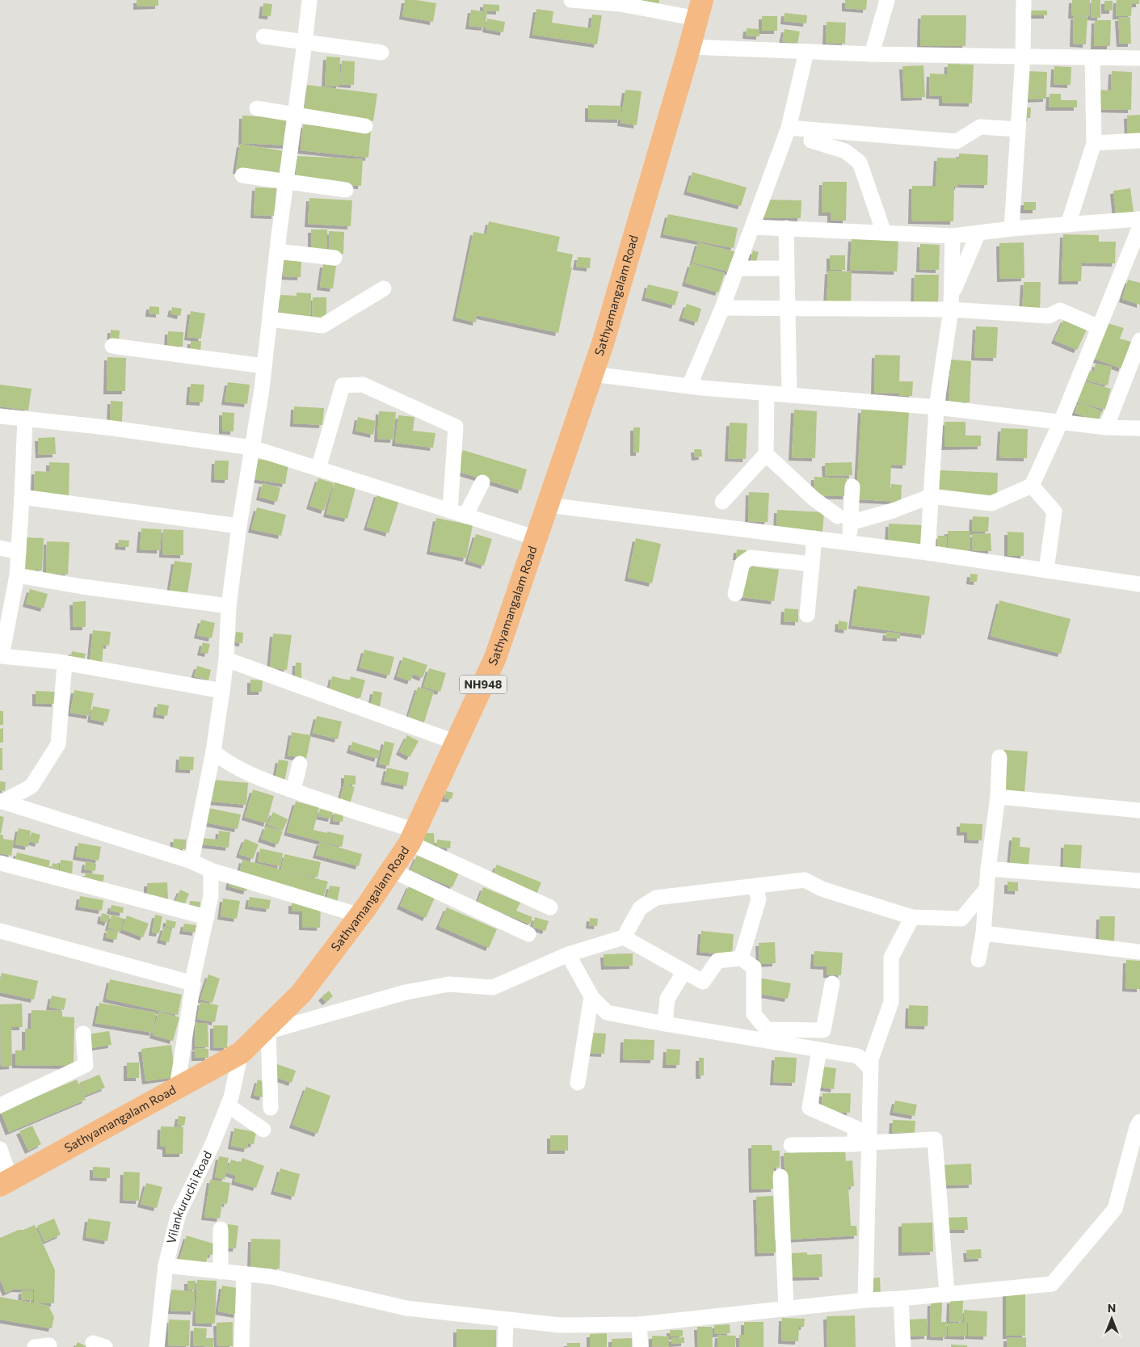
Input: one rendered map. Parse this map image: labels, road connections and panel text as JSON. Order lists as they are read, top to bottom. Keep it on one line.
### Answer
{"streets":{"highway":["Sathyamangalam Road","NH948"],"street":["Vilankuruchi Road"]},"crossings":[["Sathyamangalam Road","Vilankuruchi Road"]],"north":"top"}
